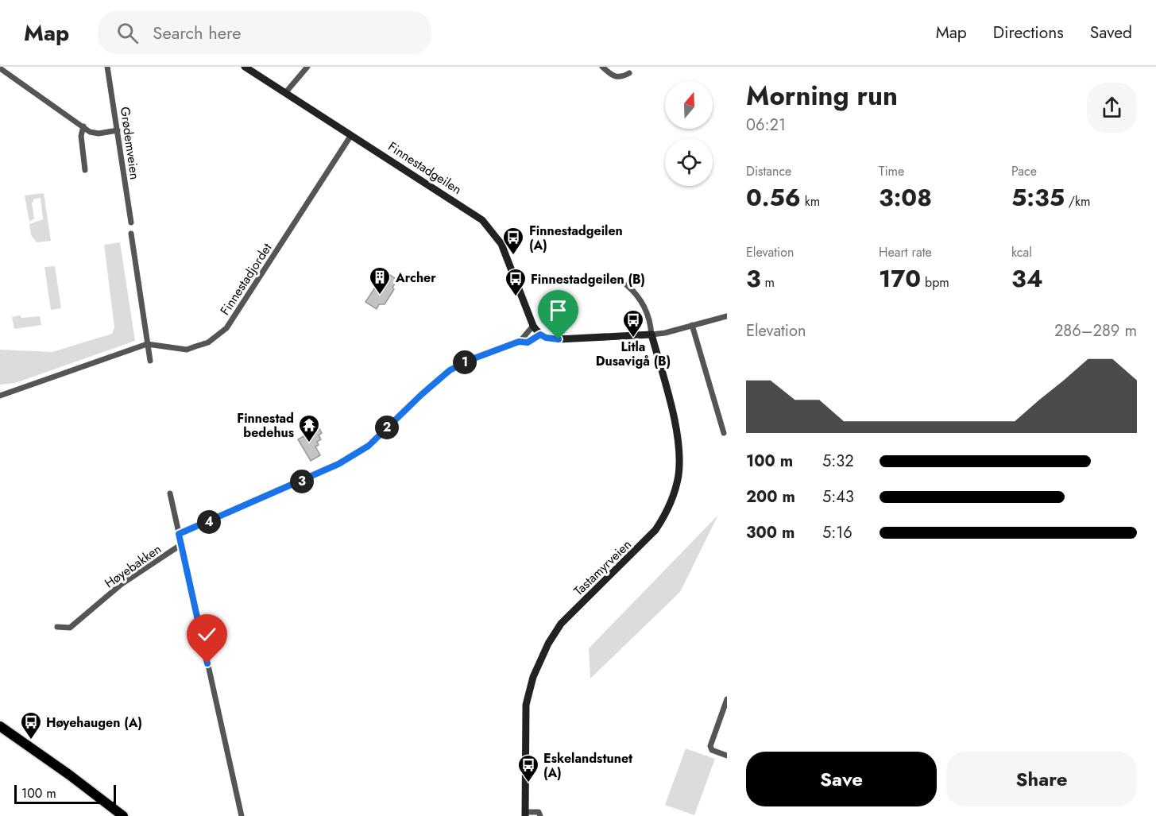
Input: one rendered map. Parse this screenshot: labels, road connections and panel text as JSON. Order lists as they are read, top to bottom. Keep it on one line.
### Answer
{"streets":{"main road":["Finnestadgeilen","Tastamyrveien"],"street":["Grødemveien","Finnestadjordet","Høyebakken"]},"crossings":[["Finnestadgeilen","Finnestadjordet"]],"places":{"bus stop":["Finnestadgeilen (A)","Finnestadgeilen (B)","Litla Dusavigå (B)","Høyehaugen (A)","Eskelandstunet (A)"],"building":["Archer"],"temple":["Finnestad bedehus"]},"scale_bar":"100 m","north":"top","page":{"header":"Map","search":"Search here","nav":["Map","Directions","Saved"],"heading":["Morning run","06:21"],"stats":[["Distance","0.56 km"],["Time","3:08"],["Pace","5:35 /km"],["Elevation","3 m"],["Heart rate","170 bpm"],["kcal","34"]],"chart":["Elevation","286–289 m"],"pins":["1","2","3","4"],"list":[{"name":"100 m","note":"5:32"},{"name":"200 m","note":"5:43"},{"name":"300 m","note":"5:16"}],"buttons":["Save","Share"],"scale":"100 m"}}
